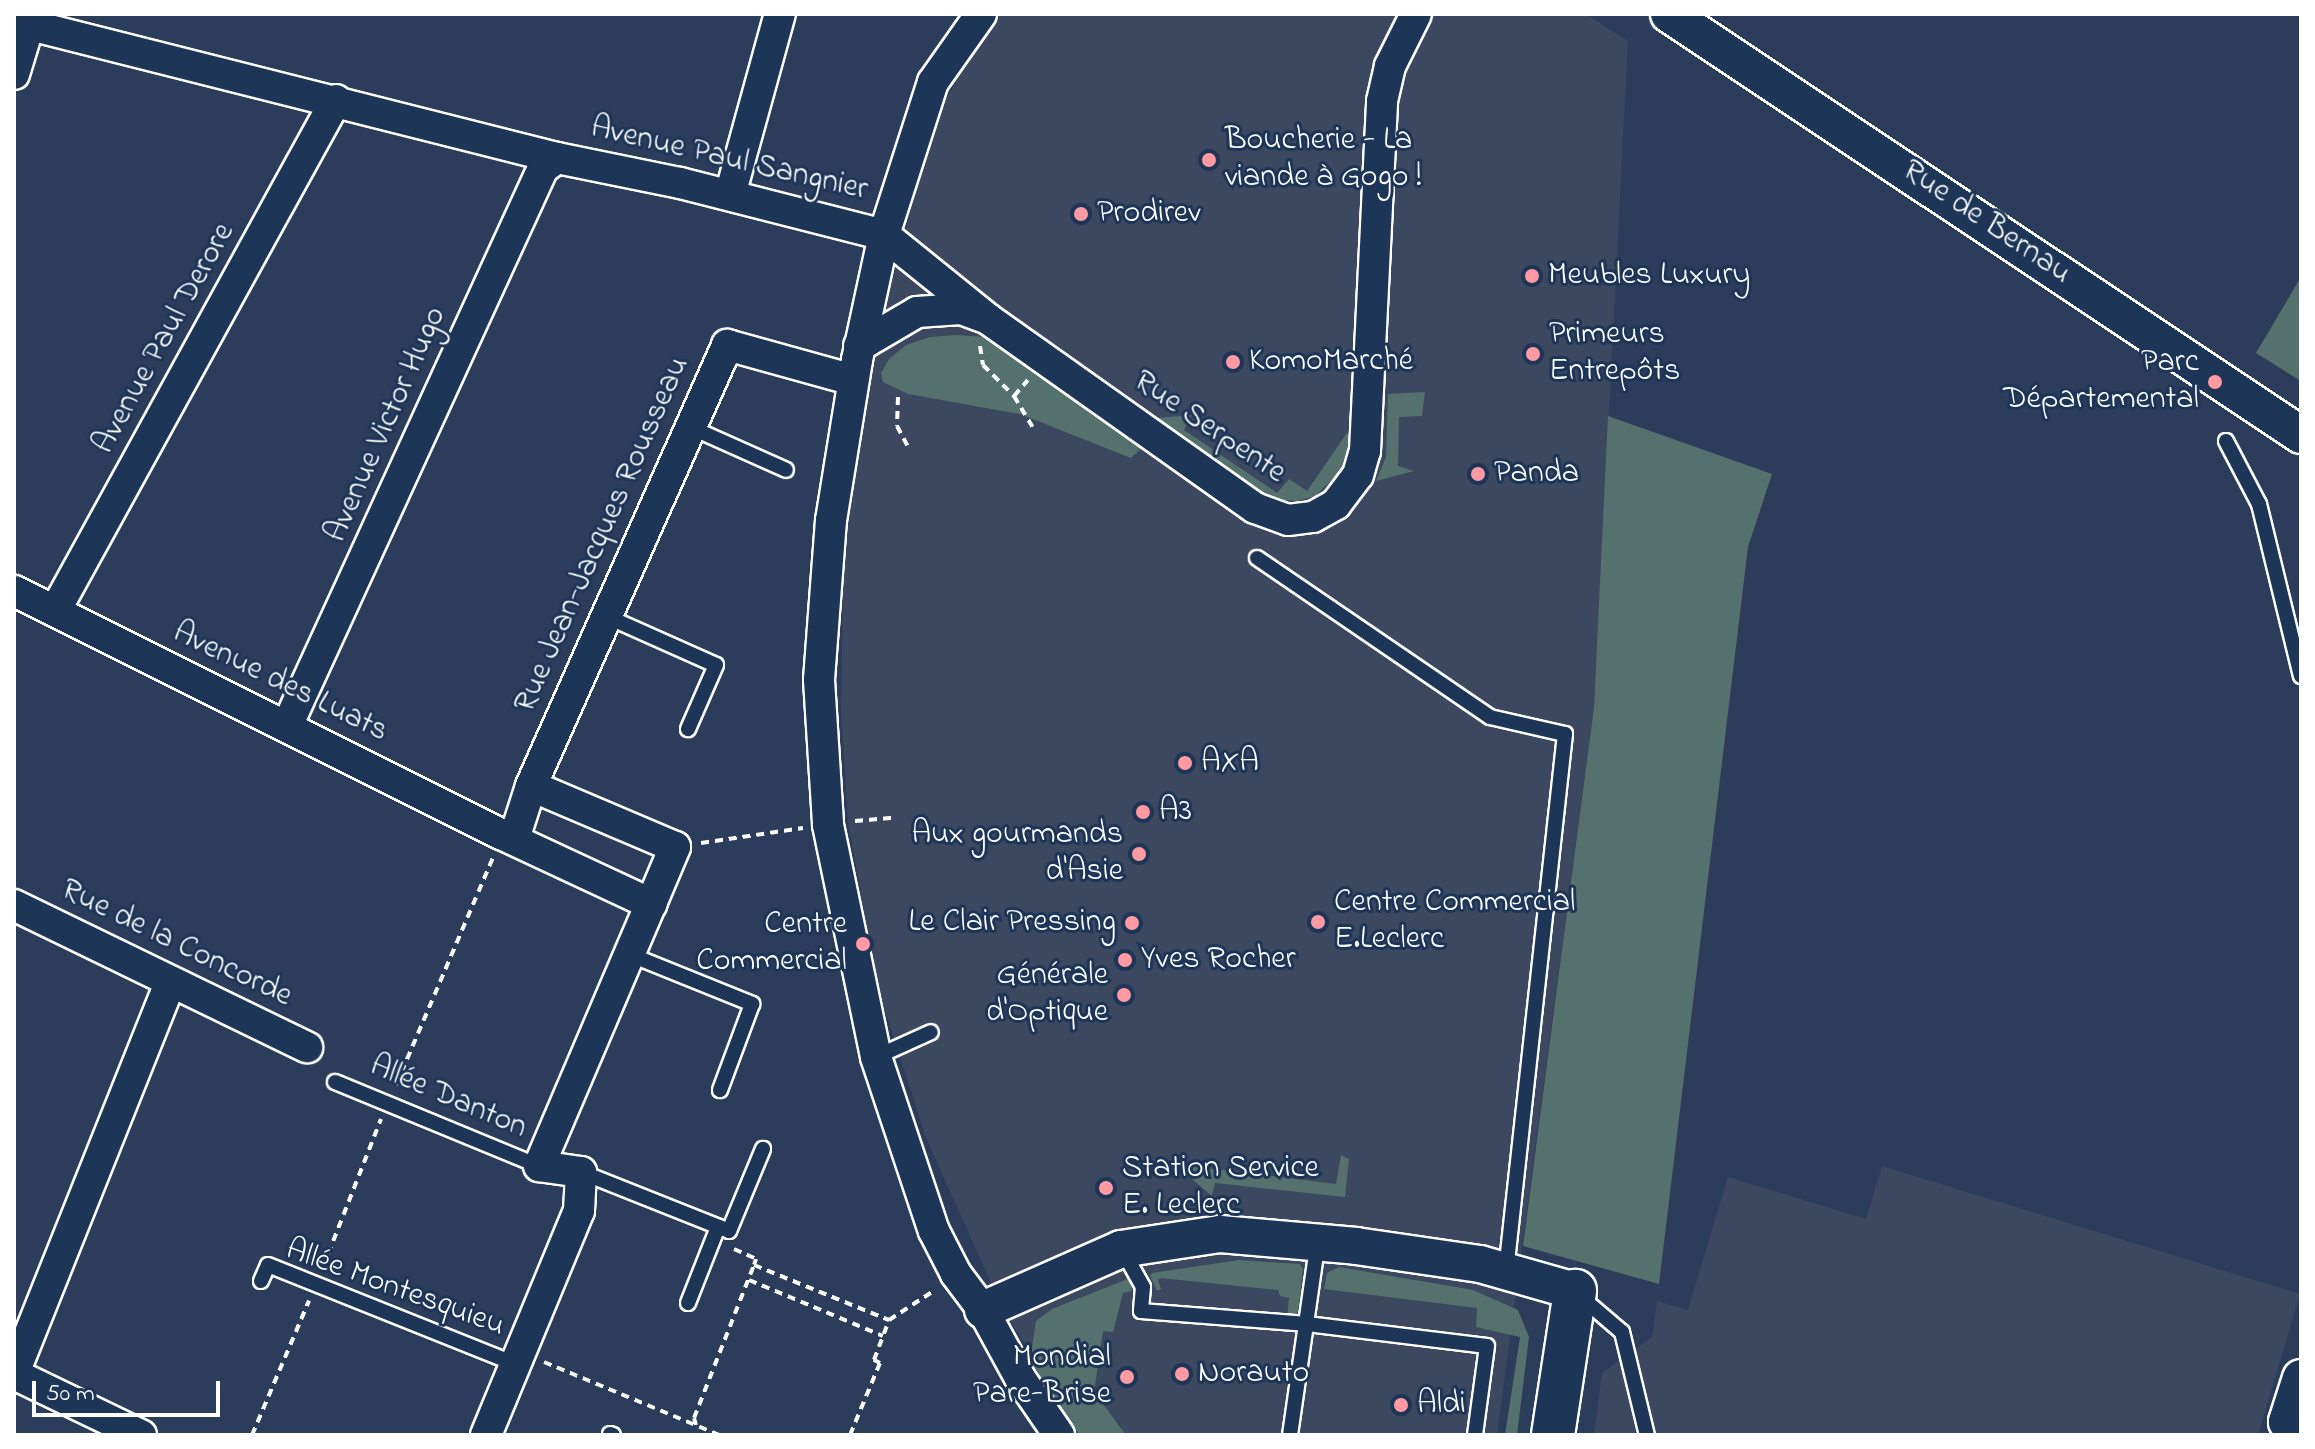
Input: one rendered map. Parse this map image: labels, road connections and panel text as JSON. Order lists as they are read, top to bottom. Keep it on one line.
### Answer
{"streets":{"street":["Avenue Paul Sangnier","Rue de Bernau","Avenue Paul Derore","Avenue Victor Hugo","Rue Serpente","Rue Jean-Jacques Rousseau","Avenue des Luats","Rue de la Concorde"],"lane":["Allée Danton","Allée Montesquieu"]},"crossings":[["Avenue Paul Sangnier","Avenue Paul Derore"],["Avenue Paul Sangnier","Avenue Victor Hugo"],["Avenue Paul Sangnier","Rue Serpente"],["Avenue Paul Derore","Avenue des Luats"],["Avenue Victor Hugo","Avenue des Luats"],["Rue Jean-Jacques Rousseau","Avenue des Luats"]],"places":["Boucherie - La viande à Gogo !","Prodirev","Meubles Luxury","Primeurs Entrepôts","KomoMarché","Parc Départemental","Panda","AXA","A3","Aux gourmands d'Asie","Centre Commercial E.Leclerc","Le Clair Pressing","Centre Commercial","Yves Rocher","Générale d'Optique","Station Service E. Leclerc","Norauto","Mondial Pare-Brise","Aldi"],"scale_bar":"50 m"}
